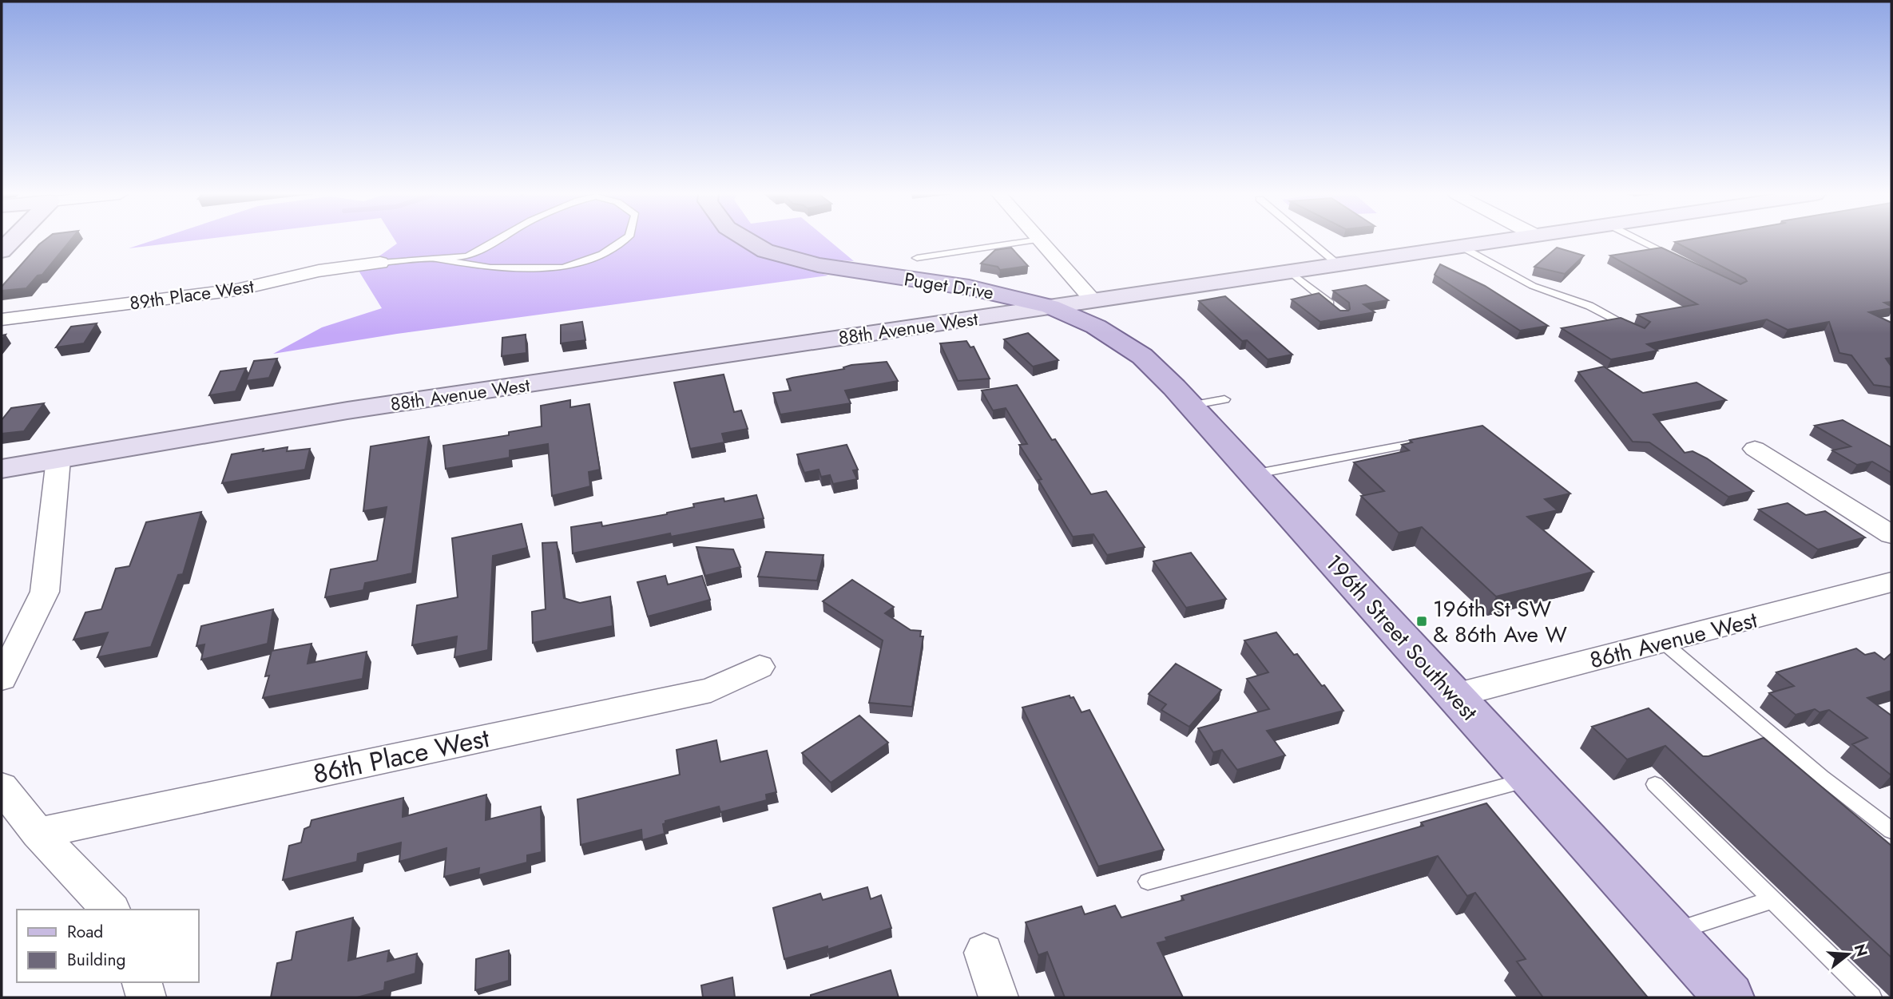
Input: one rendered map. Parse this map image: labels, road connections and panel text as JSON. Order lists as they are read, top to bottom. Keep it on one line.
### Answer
{"streets":{"main road":["Puget Drive","196th Street Southwest"],"street":["89th Place West","88th Avenue West","86th Avenue West","86th Place West"]},"crossings":[["Puget Drive","88th Avenue West"],["Puget Drive","196th Street Southwest"],["88th Avenue West","196th Street Southwest"],["196th Street Southwest","86th Avenue West"]],"places":{"transit":["196th St SW & 86th Ave W"]},"legend":["Road","Building"],"north":"right"}
